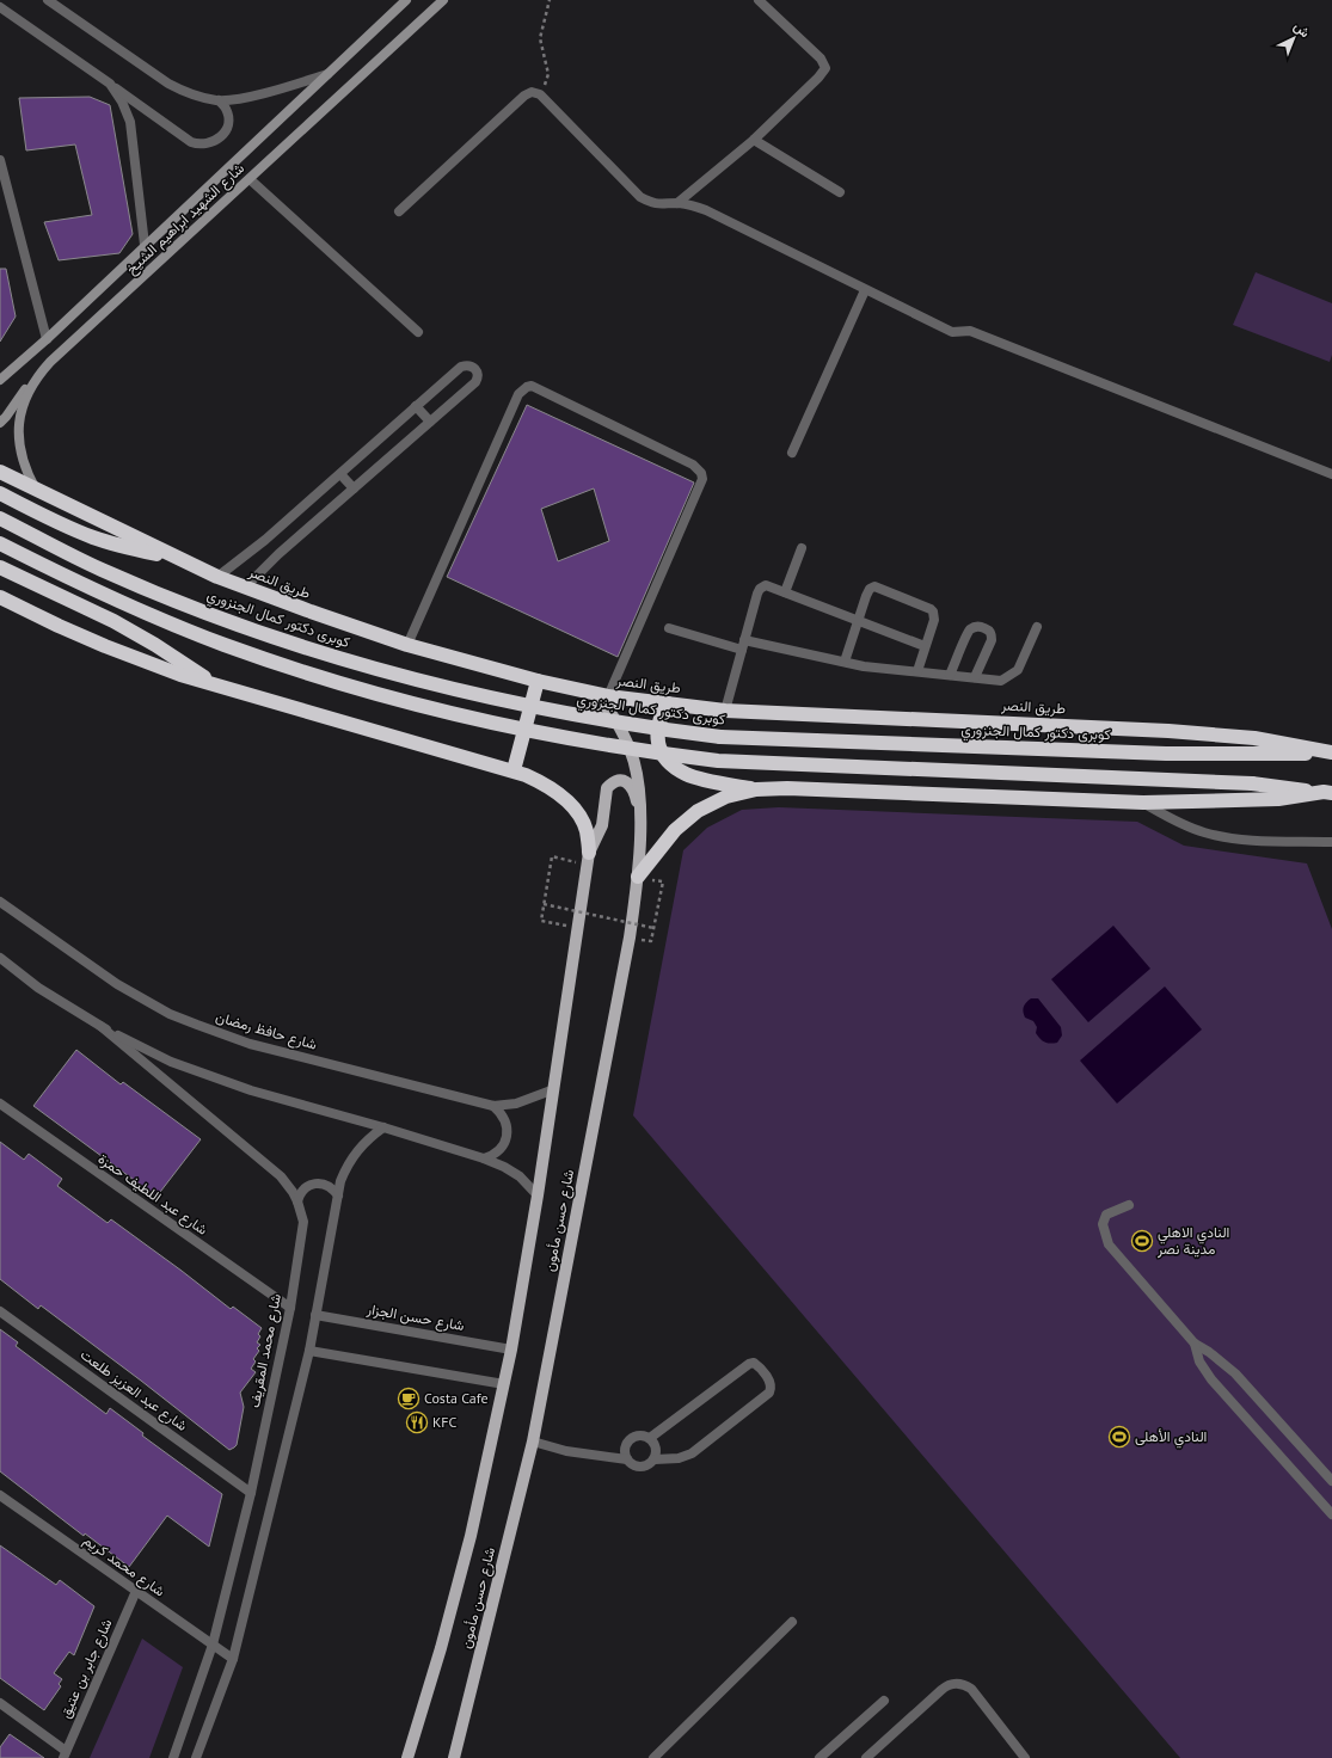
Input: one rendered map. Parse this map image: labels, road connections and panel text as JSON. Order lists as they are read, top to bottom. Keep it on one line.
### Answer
{"streets":{"highway":["طريق النصر","كوبرى دكتور كمال الجنزوري"],"main road":["شارع حسن مأمون"],"street":["شارع الشهيد ابراهيم الشيخ","شارع حافظ رمضان","شارع عبد اللطيف حمزة","شارع حسن الجزار","شارع محمد المقريف","شارع عبد العزيز طلعت","شارع محمد كريم","شارع جابر بن عتيق"]},"crossings":[["شارع الشهيد ابراهيم الشيخ","طريق النصر"],["طريق النصر","كوبرى دكتور كمال الجنزوري"],["طريق النصر","شارع حسن مأمون"],["شارع حافظ رمضان","شارع حسن مأمون"],["شارع عبد اللطيف حمزة","شارع محمد المقريف"],["شارع حسن مأمون","شارع حسن الجزار"],["شارع محمد المقريف","شارع عبد العزيز طلعت"],["شارع محمد المقريف","شارع محمد كريم"],["شارع محمد كريم","شارع جابر بن عتيق"]],"places":{"sports":["النادي الاهلي مدينة نصر","النادي الأهلى"],"cafe":["Costa Cafe"],"restaurant":["KFC"]},"north":"top right"}
